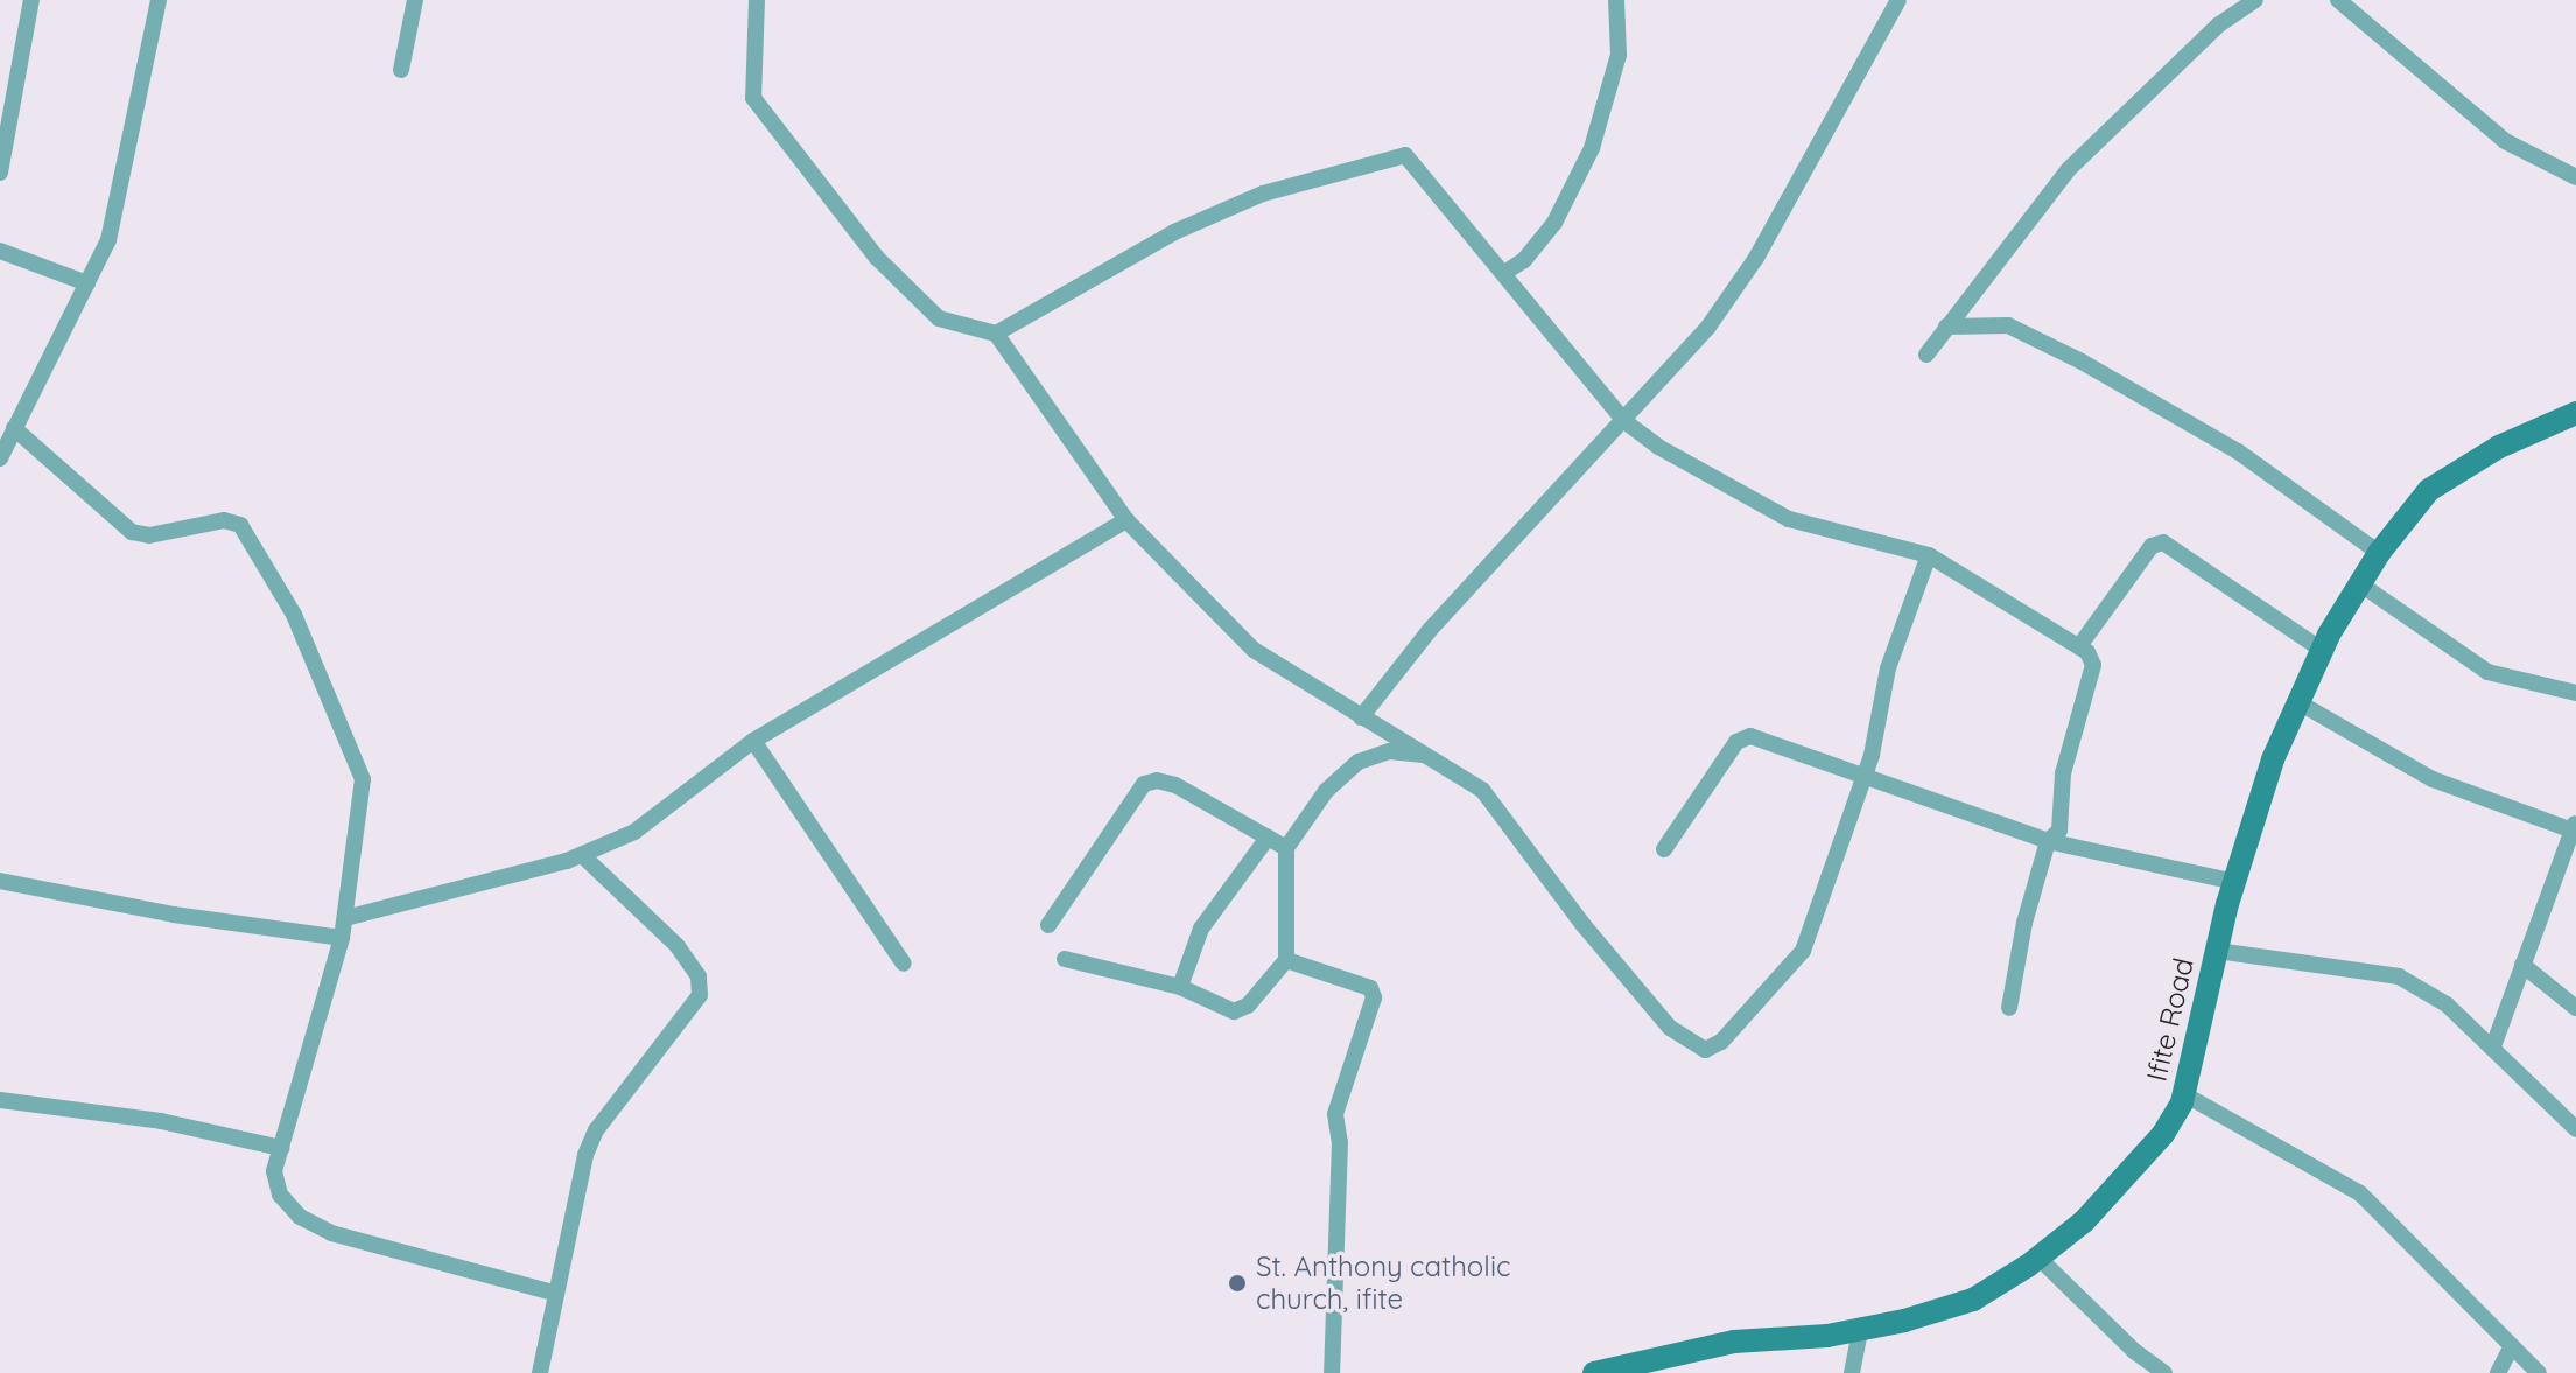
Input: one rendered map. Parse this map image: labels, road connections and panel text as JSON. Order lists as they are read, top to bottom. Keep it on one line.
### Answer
{"streets":{"street":["Ifite Road"]},"places":["St. Anthony catholic church, ifite"]}
